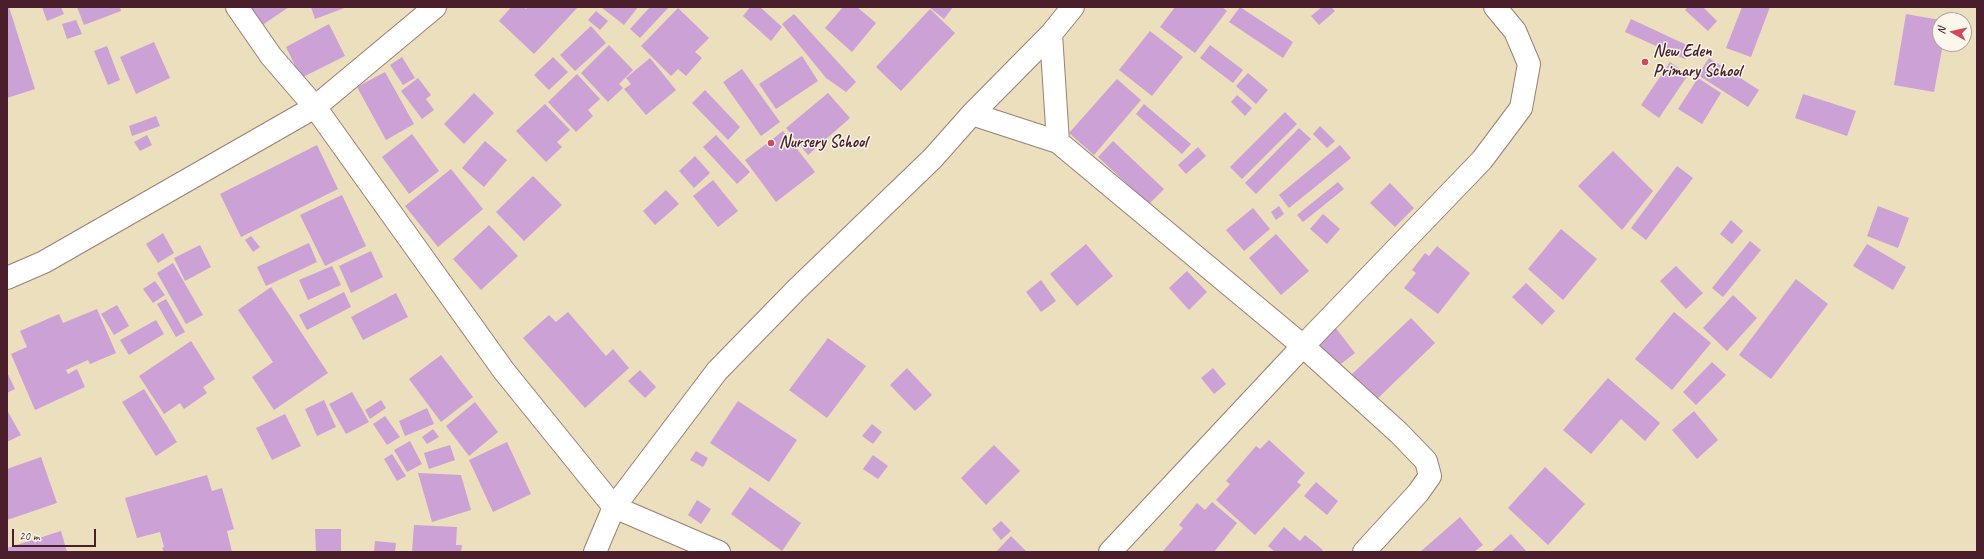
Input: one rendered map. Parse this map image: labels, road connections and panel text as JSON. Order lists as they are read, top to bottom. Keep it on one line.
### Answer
{"places":["New Eden Primary School","Nursery School"],"scale_bar":"20 m","north":"left"}
